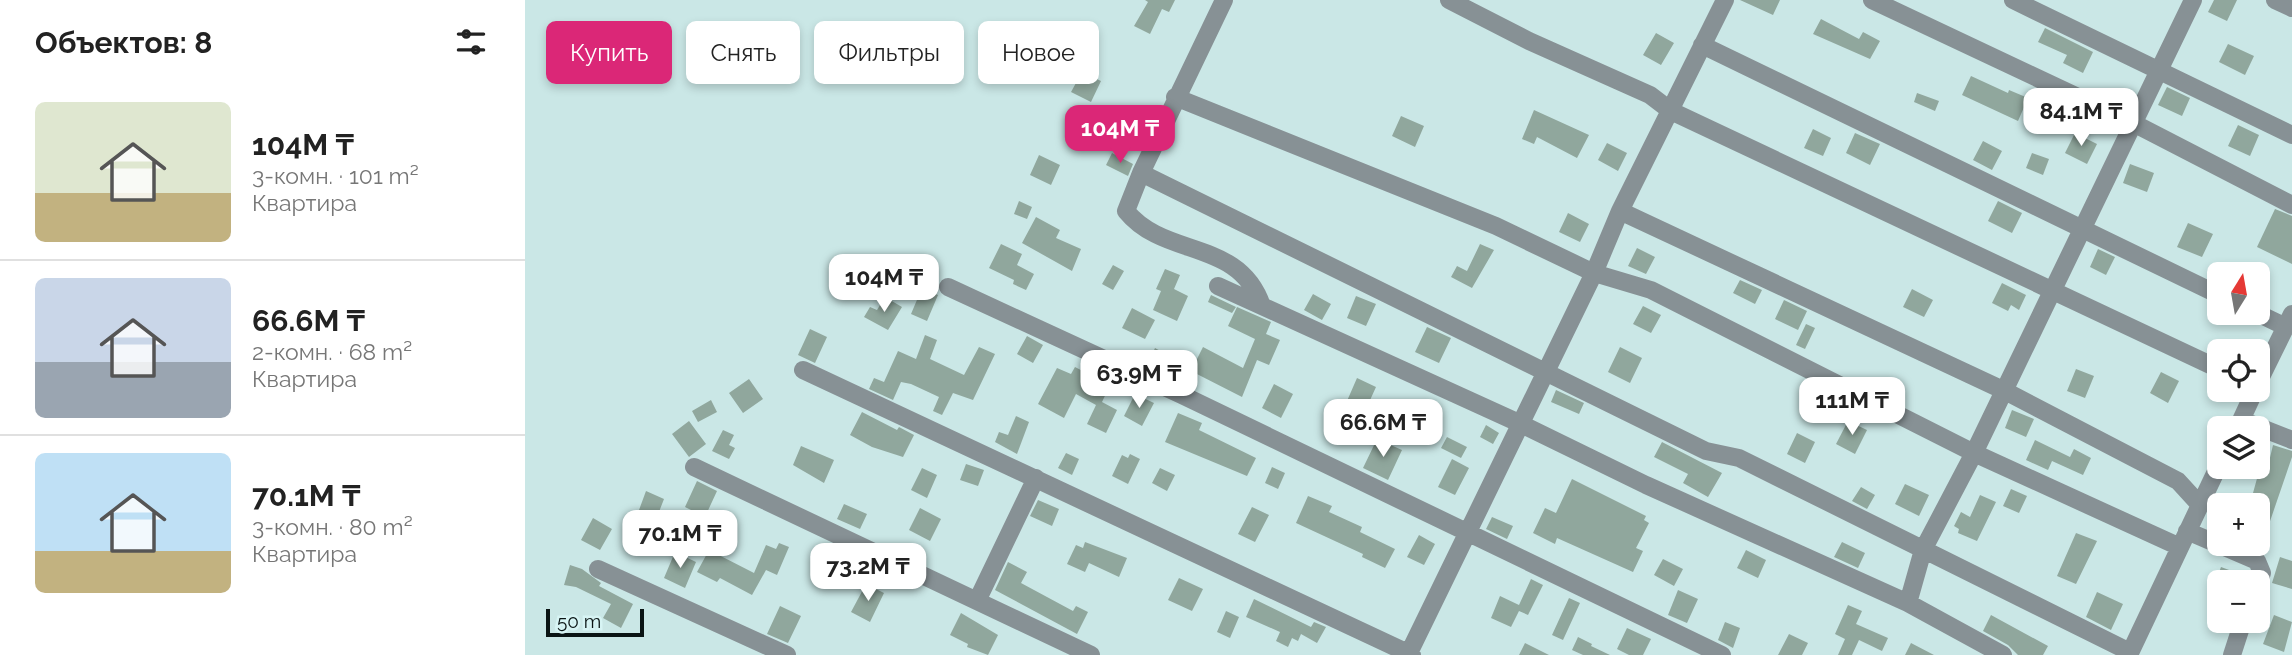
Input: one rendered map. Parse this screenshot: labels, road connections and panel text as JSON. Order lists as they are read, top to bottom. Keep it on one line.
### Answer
{"scale_bar":"50 m","north":"top","page":{"heading":"Объектов: 8","chip":["Купить","Снять","Фильтры","Новое"],"list":[{"name":"104M ₸","note":"3-комн. · 101 m² · Квартира"},{"name":"66.6M ₸","note":"2-комн. · 68 m² · Квартира"},{"name":"70.1M ₸","note":"3-комн. · 80 m² · Квартира"}],"price":["84.1M ₸","104M ₸","104M ₸","63.9M ₸","111M ₸","66.6M ₸","70.1M ₸","73.2M ₸"],"map_buttons":["+","−"],"scale":"50 m"}}
